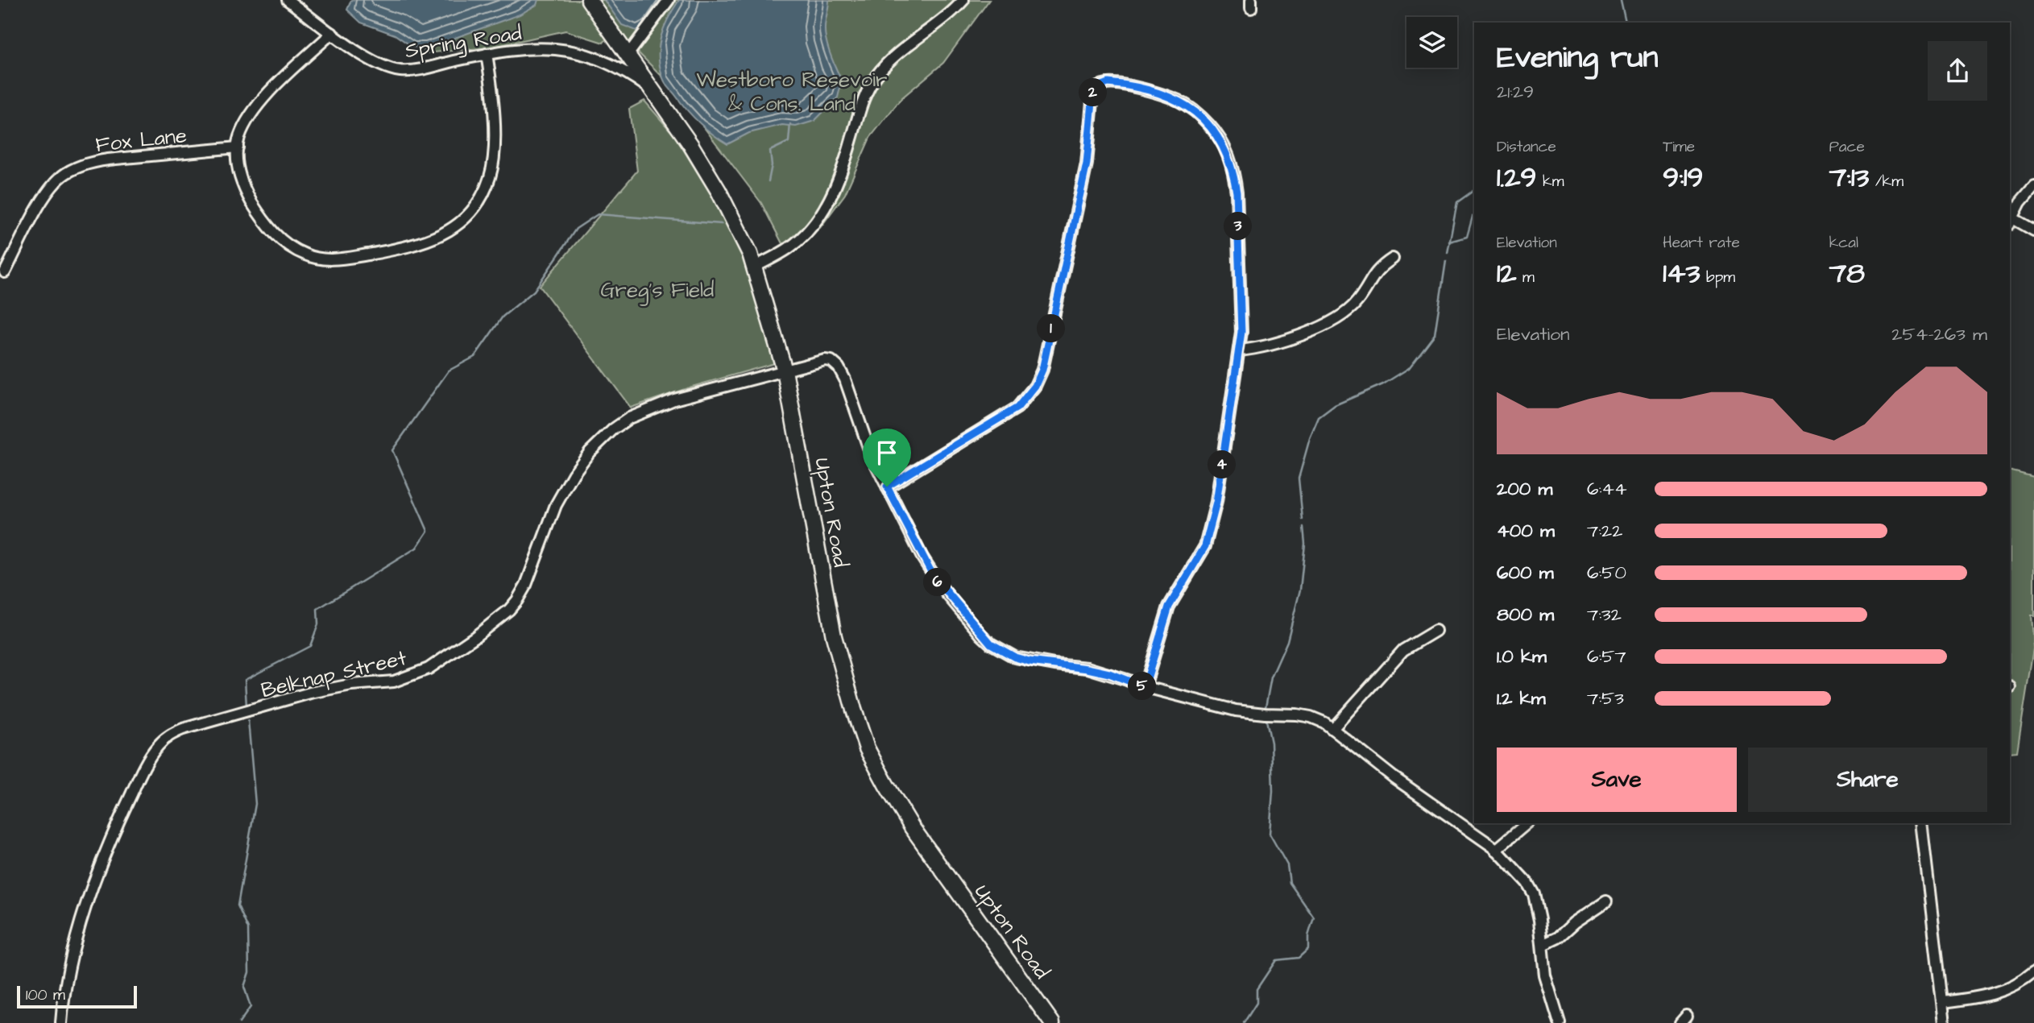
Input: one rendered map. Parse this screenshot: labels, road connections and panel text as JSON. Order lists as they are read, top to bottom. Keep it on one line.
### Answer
{"streets":{"main road":["Upton Road"],"street":["Spring Road","Fox Lane","Belknap Street"]},"crossings":[["Spring Road","Upton Road"],["Upton Road","Belknap Street"]],"parks":["Westboro Resevoir & Cons. Land","Greg's Field"],"scale_bar":"100 m","page":{"heading":["Evening run","21:29"],"pins":["2","3","1","4","6","5"],"stats":[["Distance","1.29 km"],["Time","9:19"],["Pace","7:13 /km"],["Elevation","12 m"],["Heart rate","143 bpm"],["kcal","78"]],"chart":["Elevation","254–263 m"],"list":[{"name":"200 m","note":"6:44"},{"name":"400 m","note":"7:22"},{"name":"600 m","note":"6:50"},{"name":"800 m","note":"7:32"},{"name":"1.0 km","note":"6:57"},{"name":"1.2 km","note":"7:53"}],"buttons":["Save","Share"],"scale":"100 m"}}
